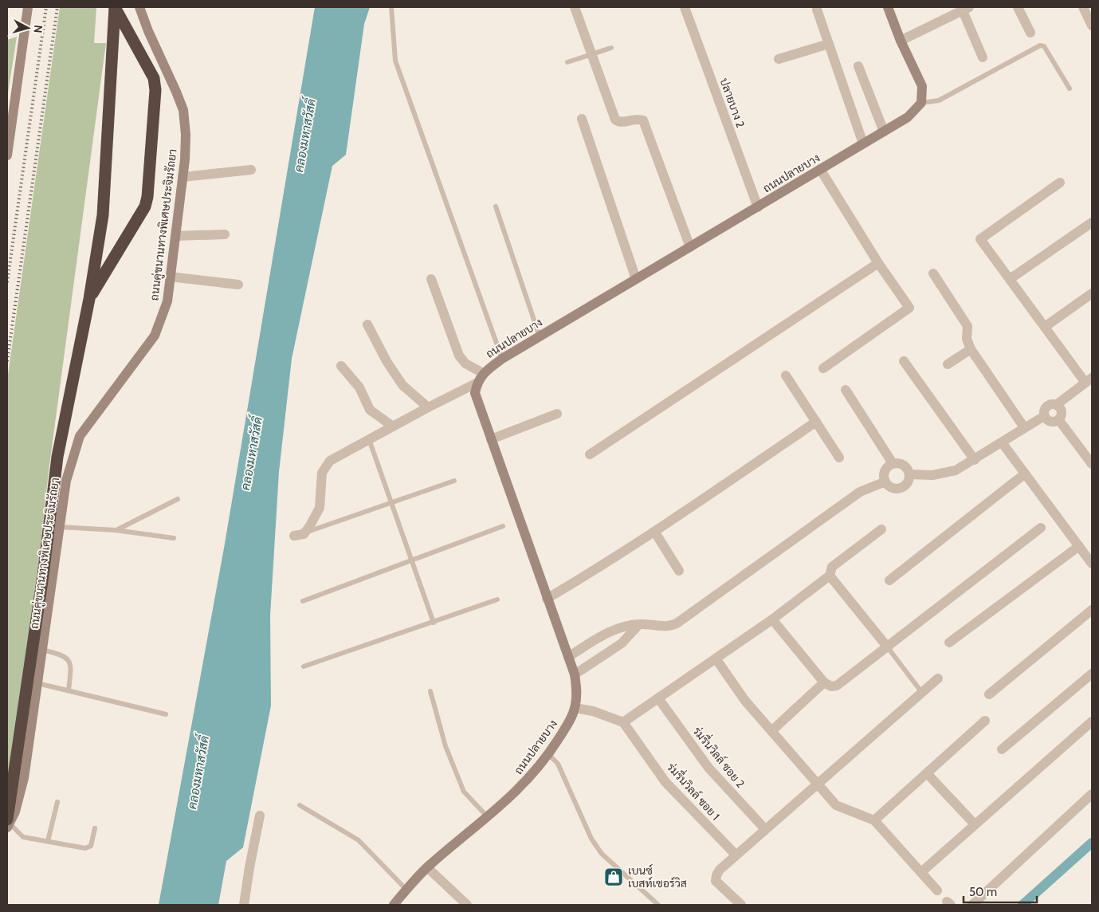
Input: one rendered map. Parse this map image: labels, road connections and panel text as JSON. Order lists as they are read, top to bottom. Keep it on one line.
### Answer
{"streets":{"street":["ปลายบาง 2","ถนนปลายบาง","ถนนคู่ขนานทางพิเศษประจิมรัถยา","ร่มรื่นวิลล์ ซอย 2","ร่มรื่นวิลล์ ซอย 1"]},"crossings":[["ปลายบาง 2","ถนนปลายบาง"]],"water":["คลองมหาสวัสดิ์"],"places":{"shop":["เบนซ์ เบสท์เซอร์วิส"]},"scale_bar":"50 m","north":"right"}
